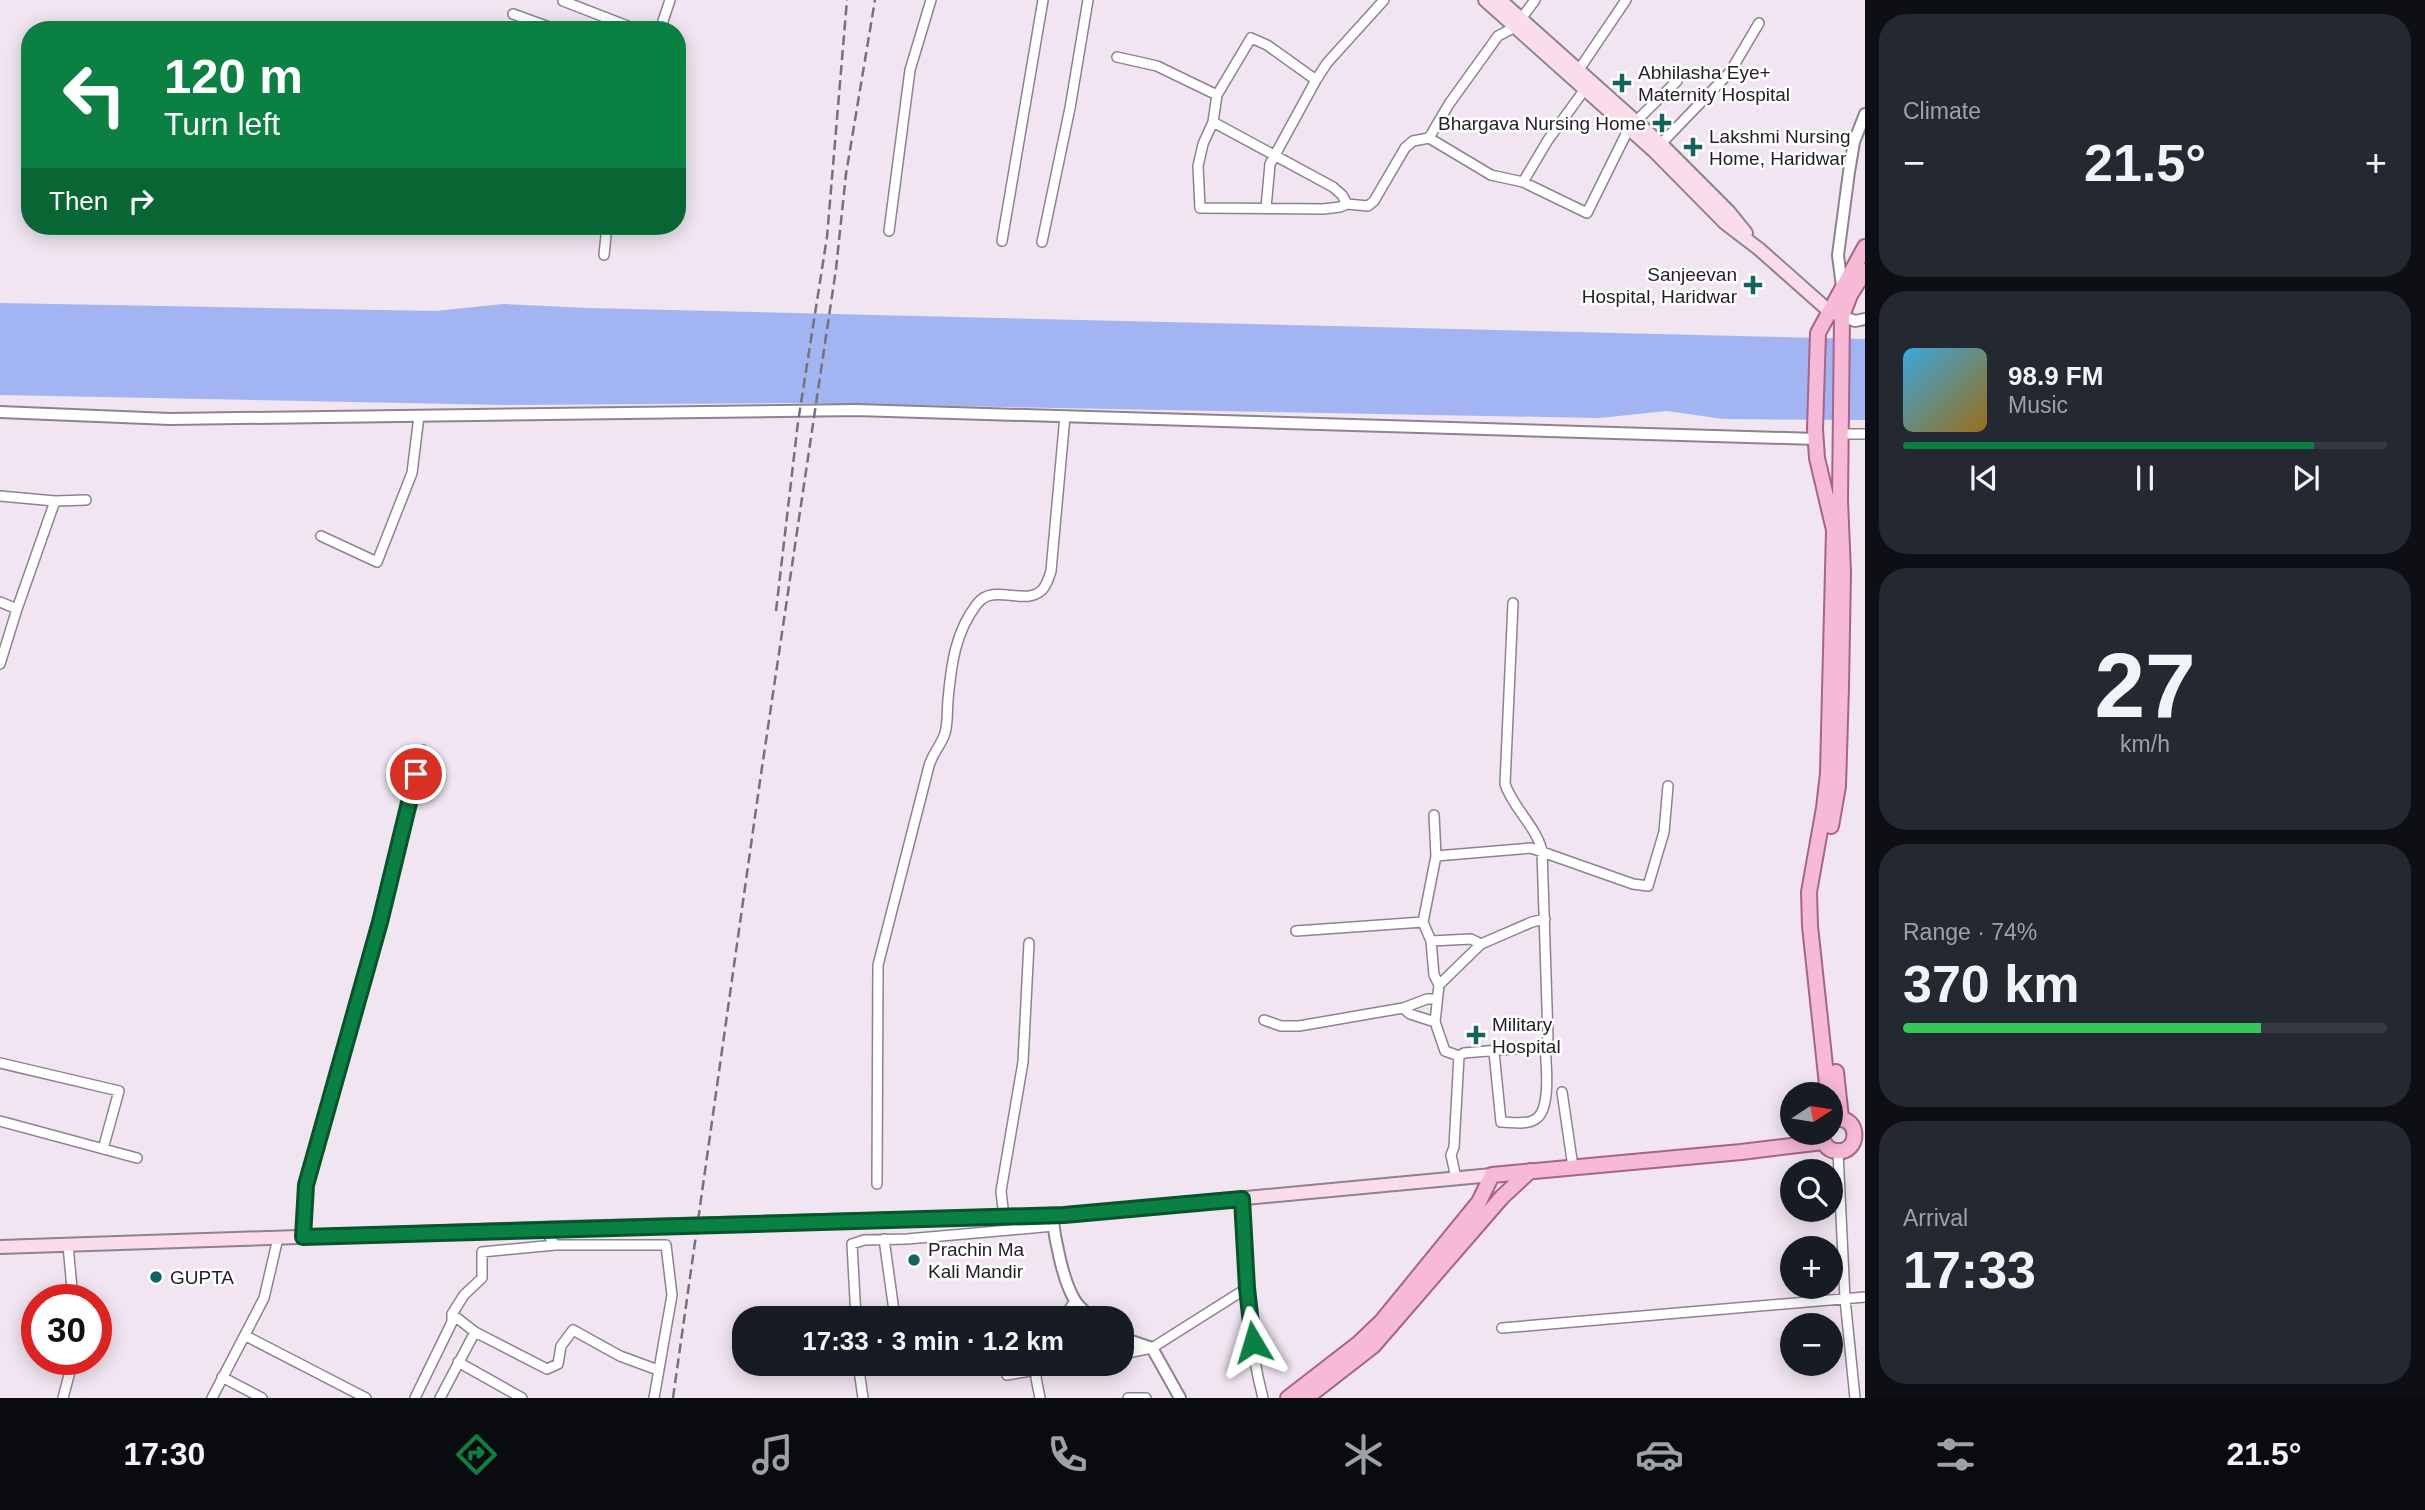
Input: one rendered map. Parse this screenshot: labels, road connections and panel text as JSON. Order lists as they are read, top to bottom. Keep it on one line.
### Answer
{"places":{"health":["Abhilasha Eye+ Maternity Hospital","Bhargava Nursing Home","Lakshmi Nursing Home, Haridwar","Sanjeevan Hospital, Haridwar","Military Hospital"],"other":["Prachin Ma Kali Mandir","GUPTA"]},"north":"right","page":{"tile":["Climate",["27","km/h"],["Range · 74%","370 km"],["Arrival","17:33"]],"turn":["120 m","Turn left"],"heat":["−","21.5°","+"],"then":"Then","song":["98.9 FM","Music"],"map_buttons":["+","−"],"limit":"30","trip":"17:33 · 3 min · 1.2 km","tabs":["17:30","21.5°"]}}
